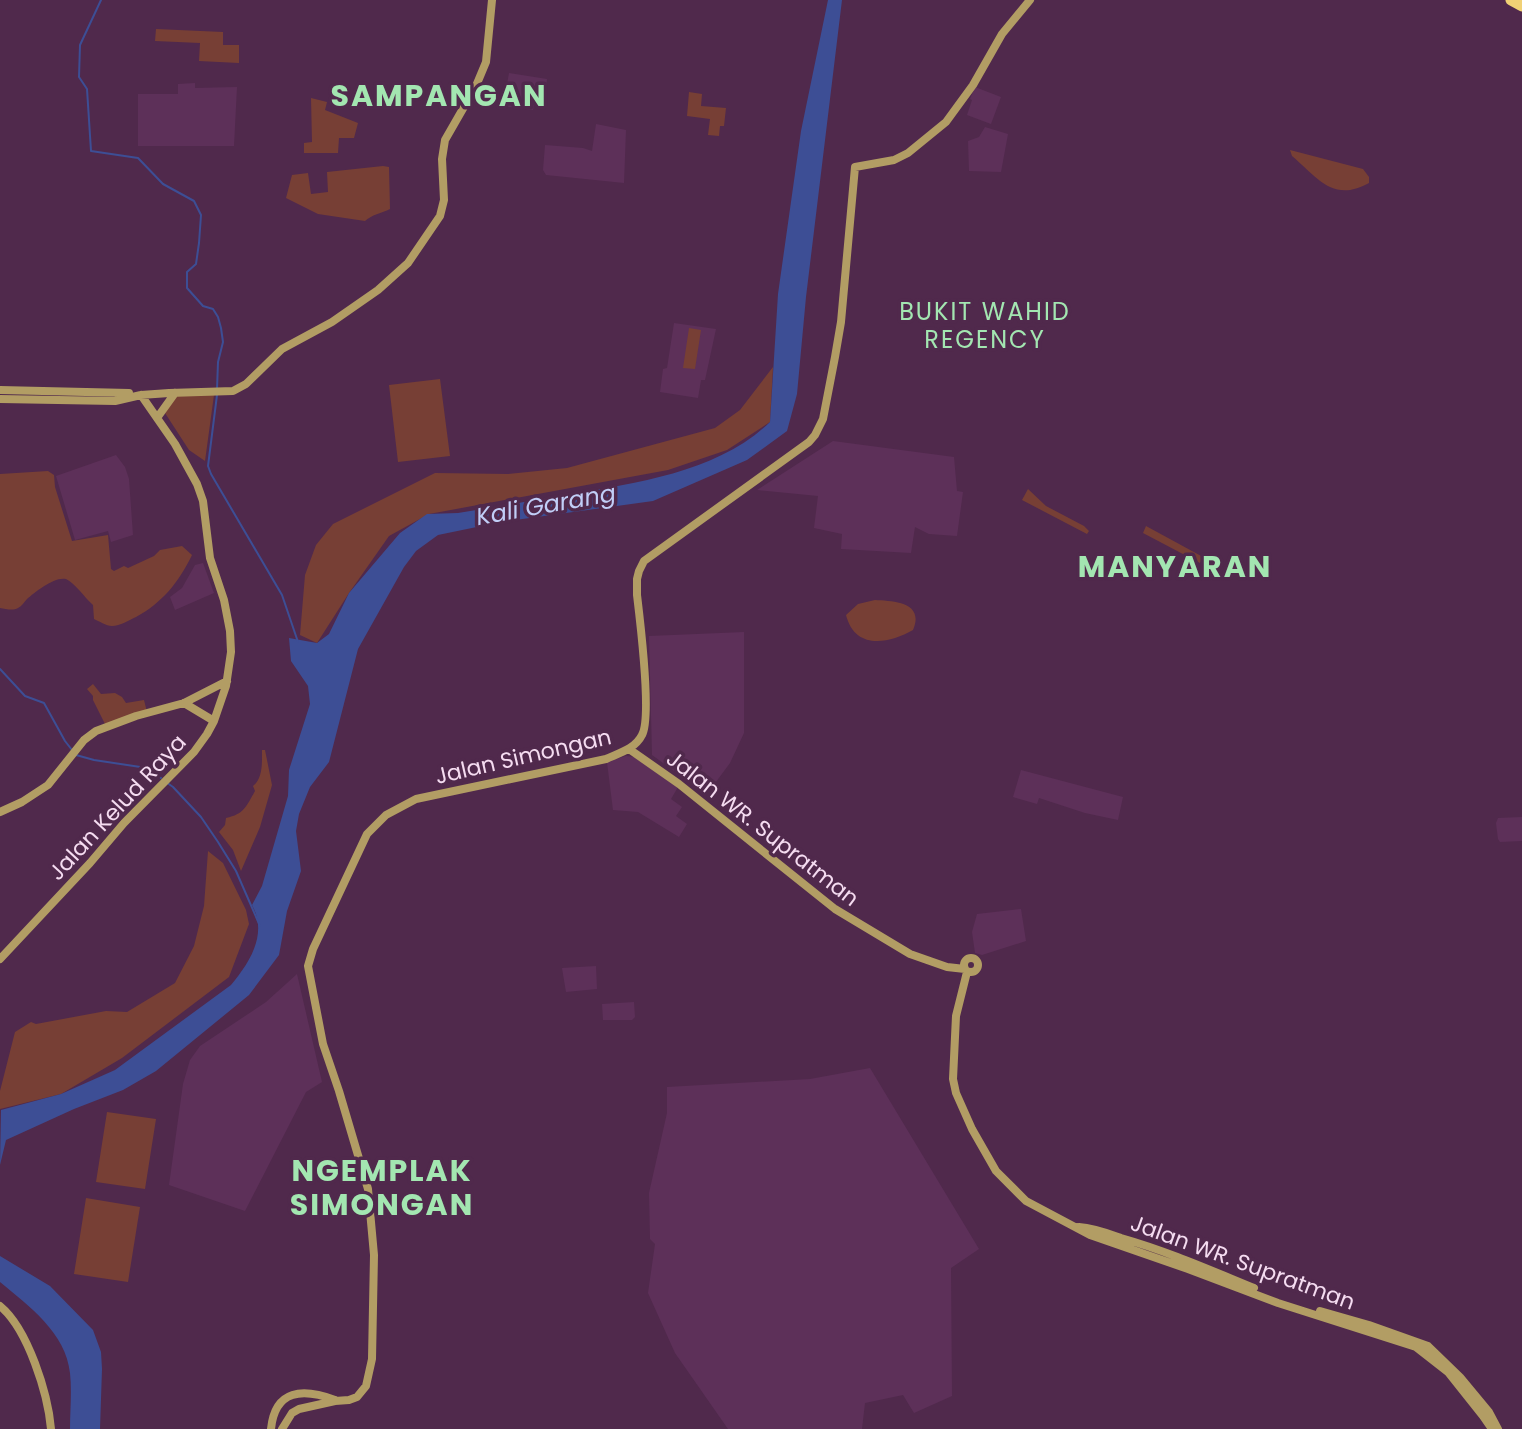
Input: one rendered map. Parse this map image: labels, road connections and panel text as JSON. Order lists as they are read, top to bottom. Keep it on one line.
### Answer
{"streets":{"main road":["Jalan Simongan","Jalan Kelud Raya","Jalan WR. Supratman"]},"crossings":[["Jalan Simongan","Jalan WR. Supratman"]],"districts":["SAMPANGAN","BUKIT WAHID REGENCY","MANYARAN","NGEMPLAK SIMONGAN"],"water":["Kali Garang"]}
